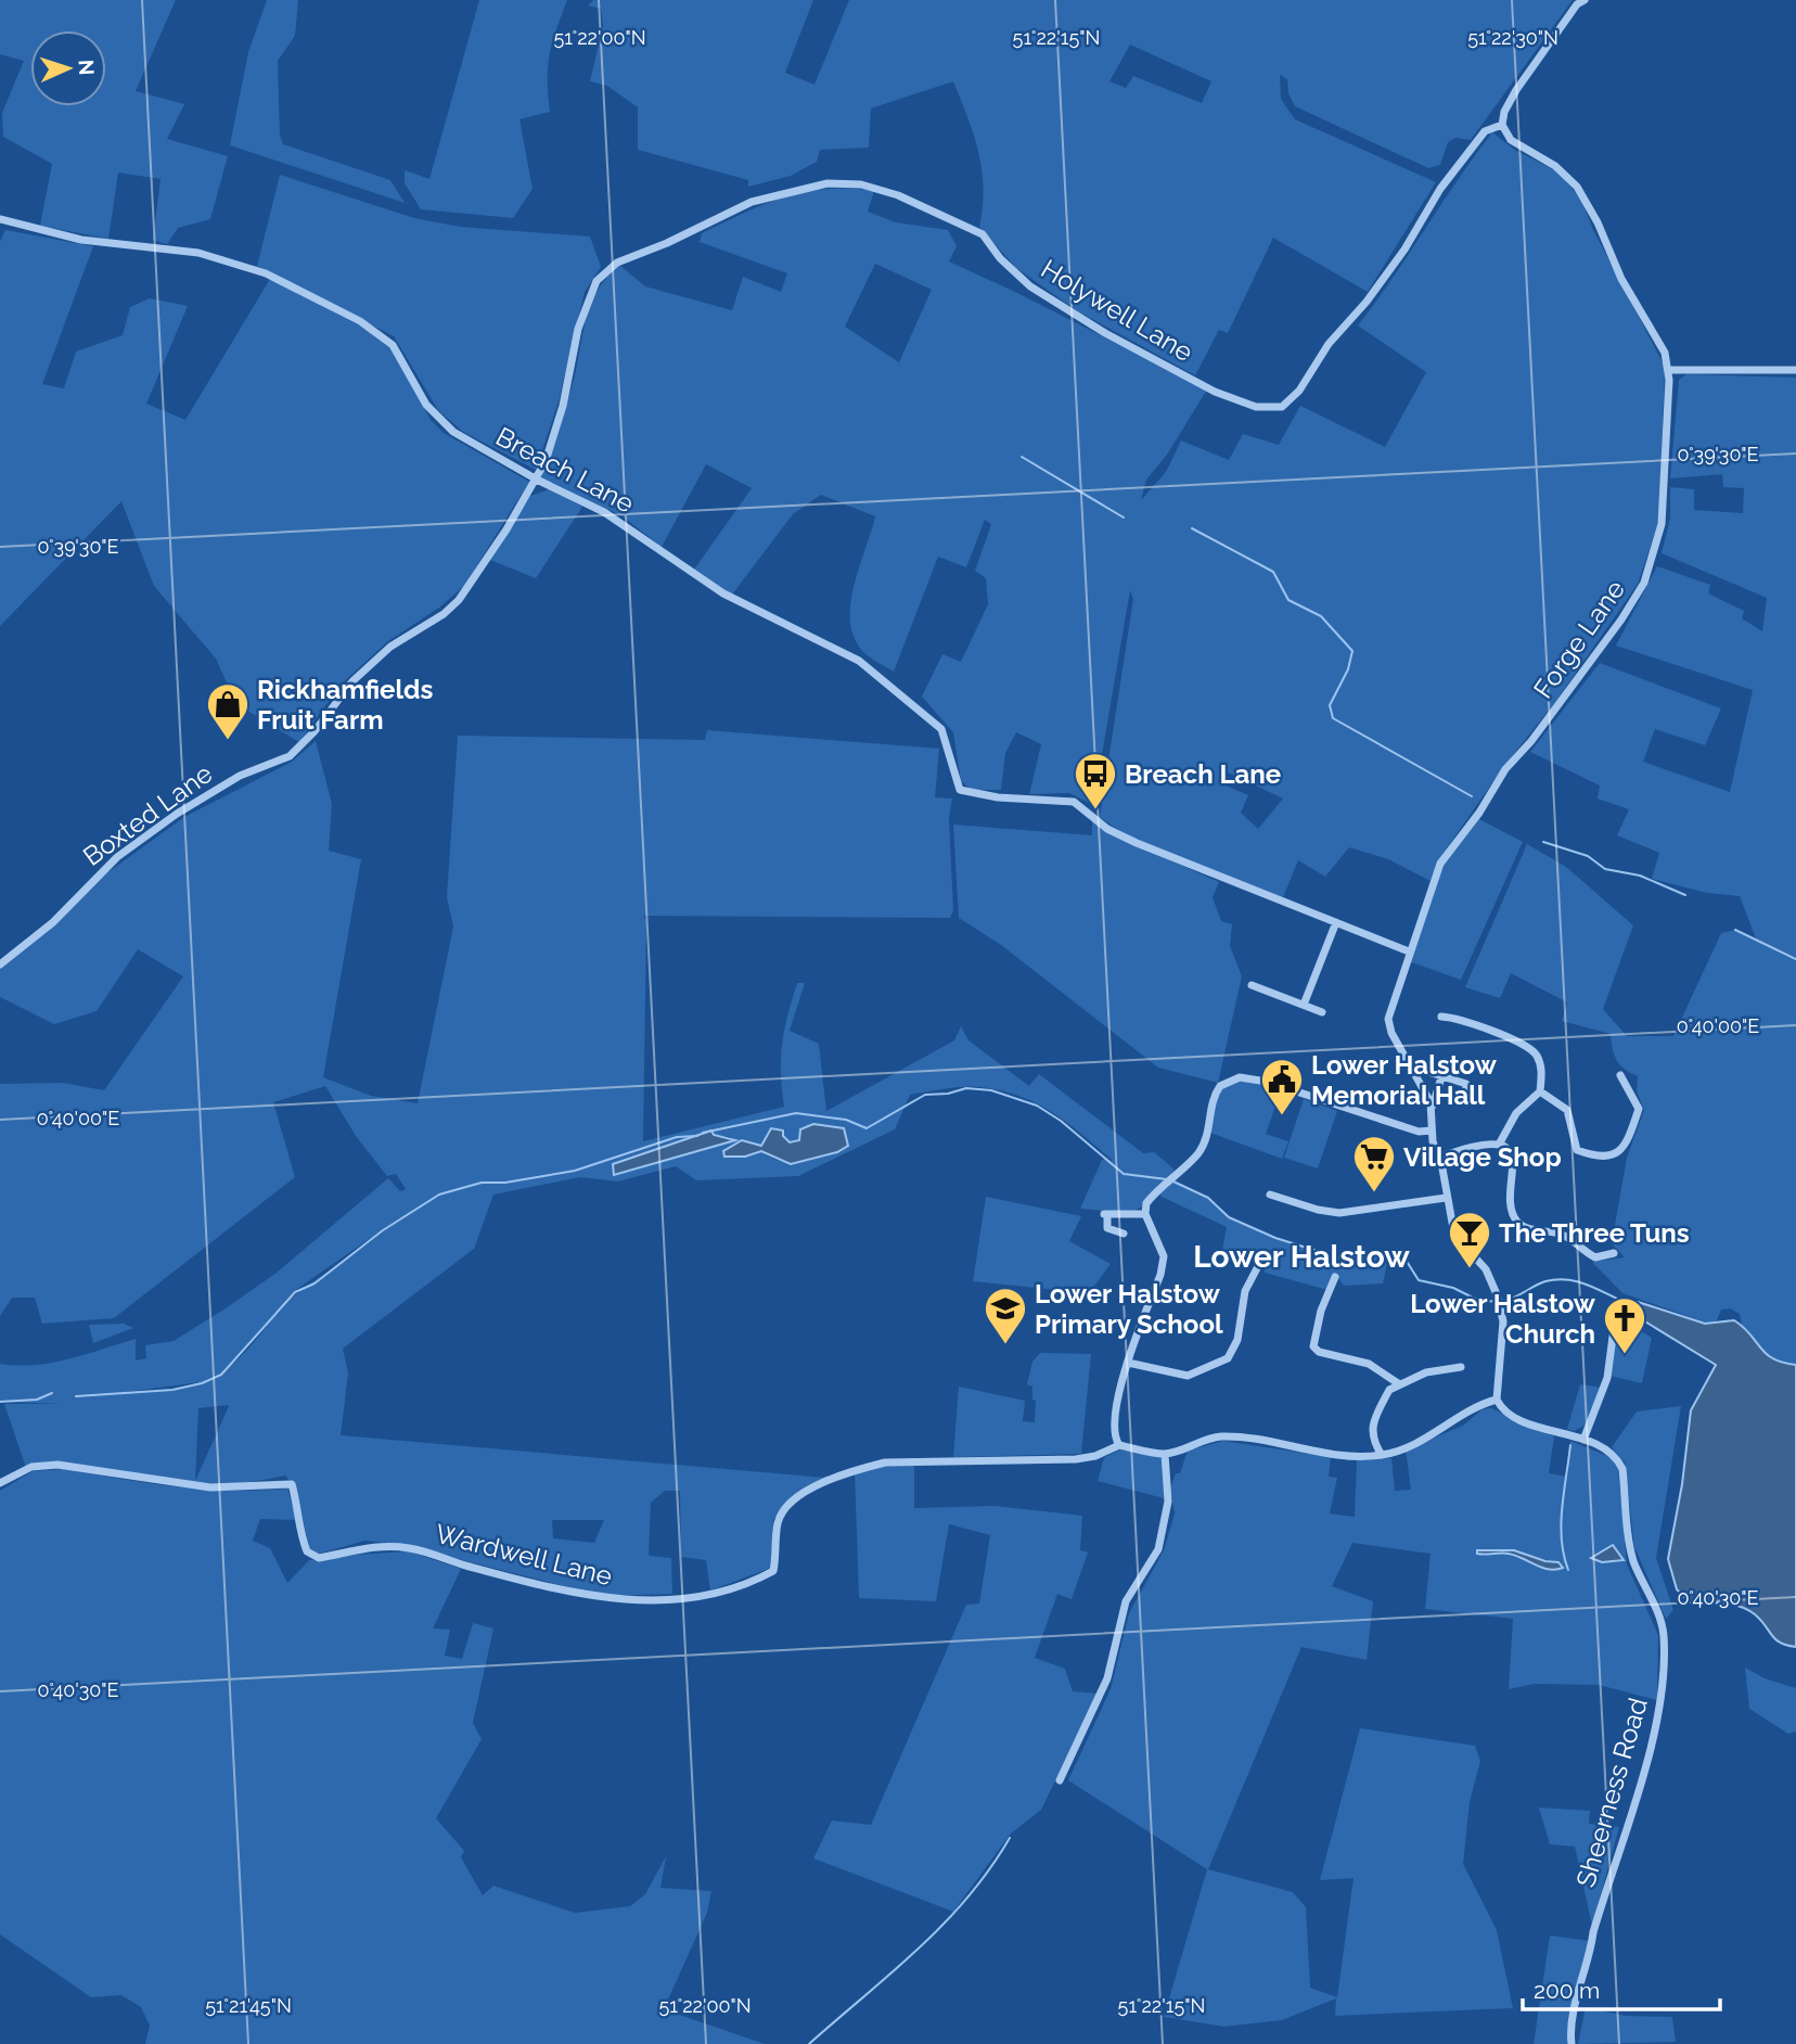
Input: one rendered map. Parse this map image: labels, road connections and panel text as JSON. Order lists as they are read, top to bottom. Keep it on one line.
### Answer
{"streets":{"street":["Holywell Lane","Breach Lane","Forge Lane","Boxted Lane","Wardwell Lane","Sheerness Road"]},"crossings":[["Holywell Lane","Breach Lane"],["Holywell Lane","Forge Lane"],["Holywell Lane","Boxted Lane"],["Breach Lane","Forge Lane"],["Breach Lane","Boxted Lane"]],"districts":["Lower Halstow"],"places":{"shop":["Rickhamfields Fruit Farm"],"bus stop":["Breach Lane"],"public building":["Lower Halstow Memorial Hall"],"supermarket":["Village Shop"],"bar":["The Three Tuns"],"school or university":["Lower Halstow Primary School"],"church":["Lower Halstow Church"]},"scale_bar":"200 m","north":"right","coordinates":["51°22'00\"N","51°22'15\"N","51°22'30\"N","0°39'30\"E","0°40'00\"E","0°40'30\"E","51°21'45\"N"]}
